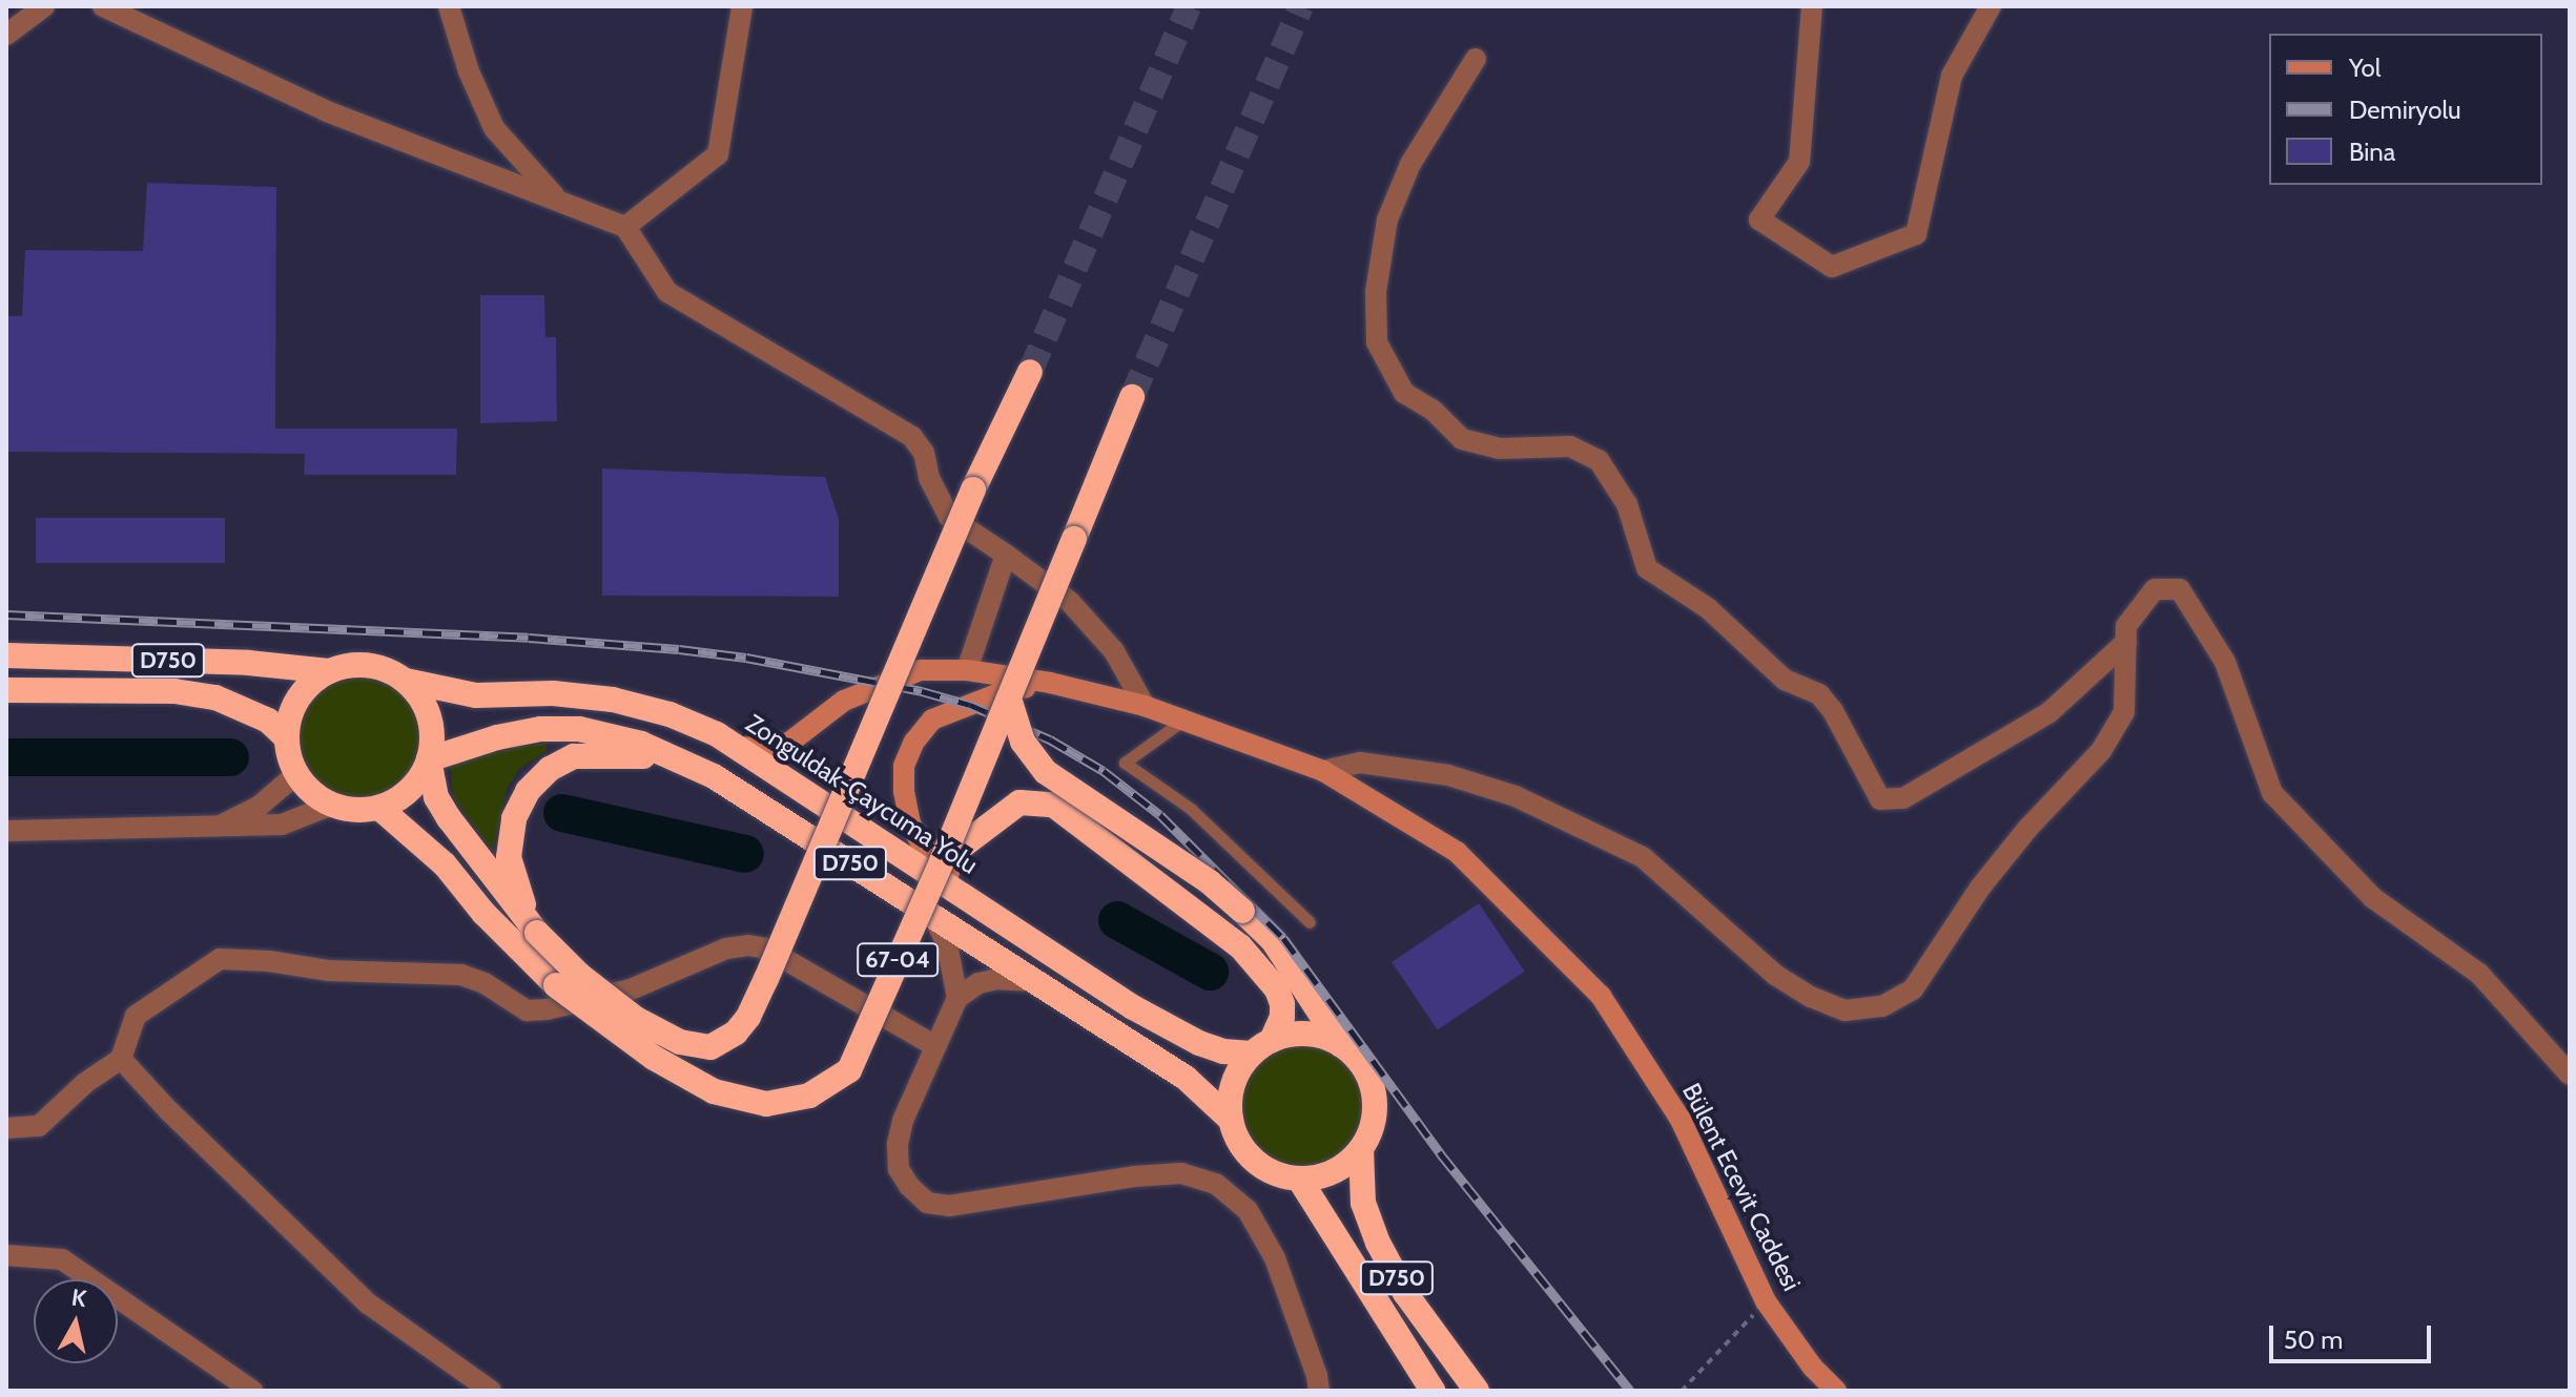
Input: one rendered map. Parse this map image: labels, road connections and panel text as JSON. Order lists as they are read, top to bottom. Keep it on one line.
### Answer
{"streets":{"highway":["D750","Zonguldak-Çaycuma Yolu","67-04"],"main road":["Bülent Ecevit Caddesi"]},"crossings":[["D750","Zonguldak-Çaycuma Yolu"],["D750","67-04"],["Zonguldak-Çaycuma Yolu","67-04"],["Zonguldak-Çaycuma Yolu","Bülent Ecevit Caddesi"]],"legend":["Yol","Demiryolu","Bina"],"scale_bar":"50 m","north":"top"}
